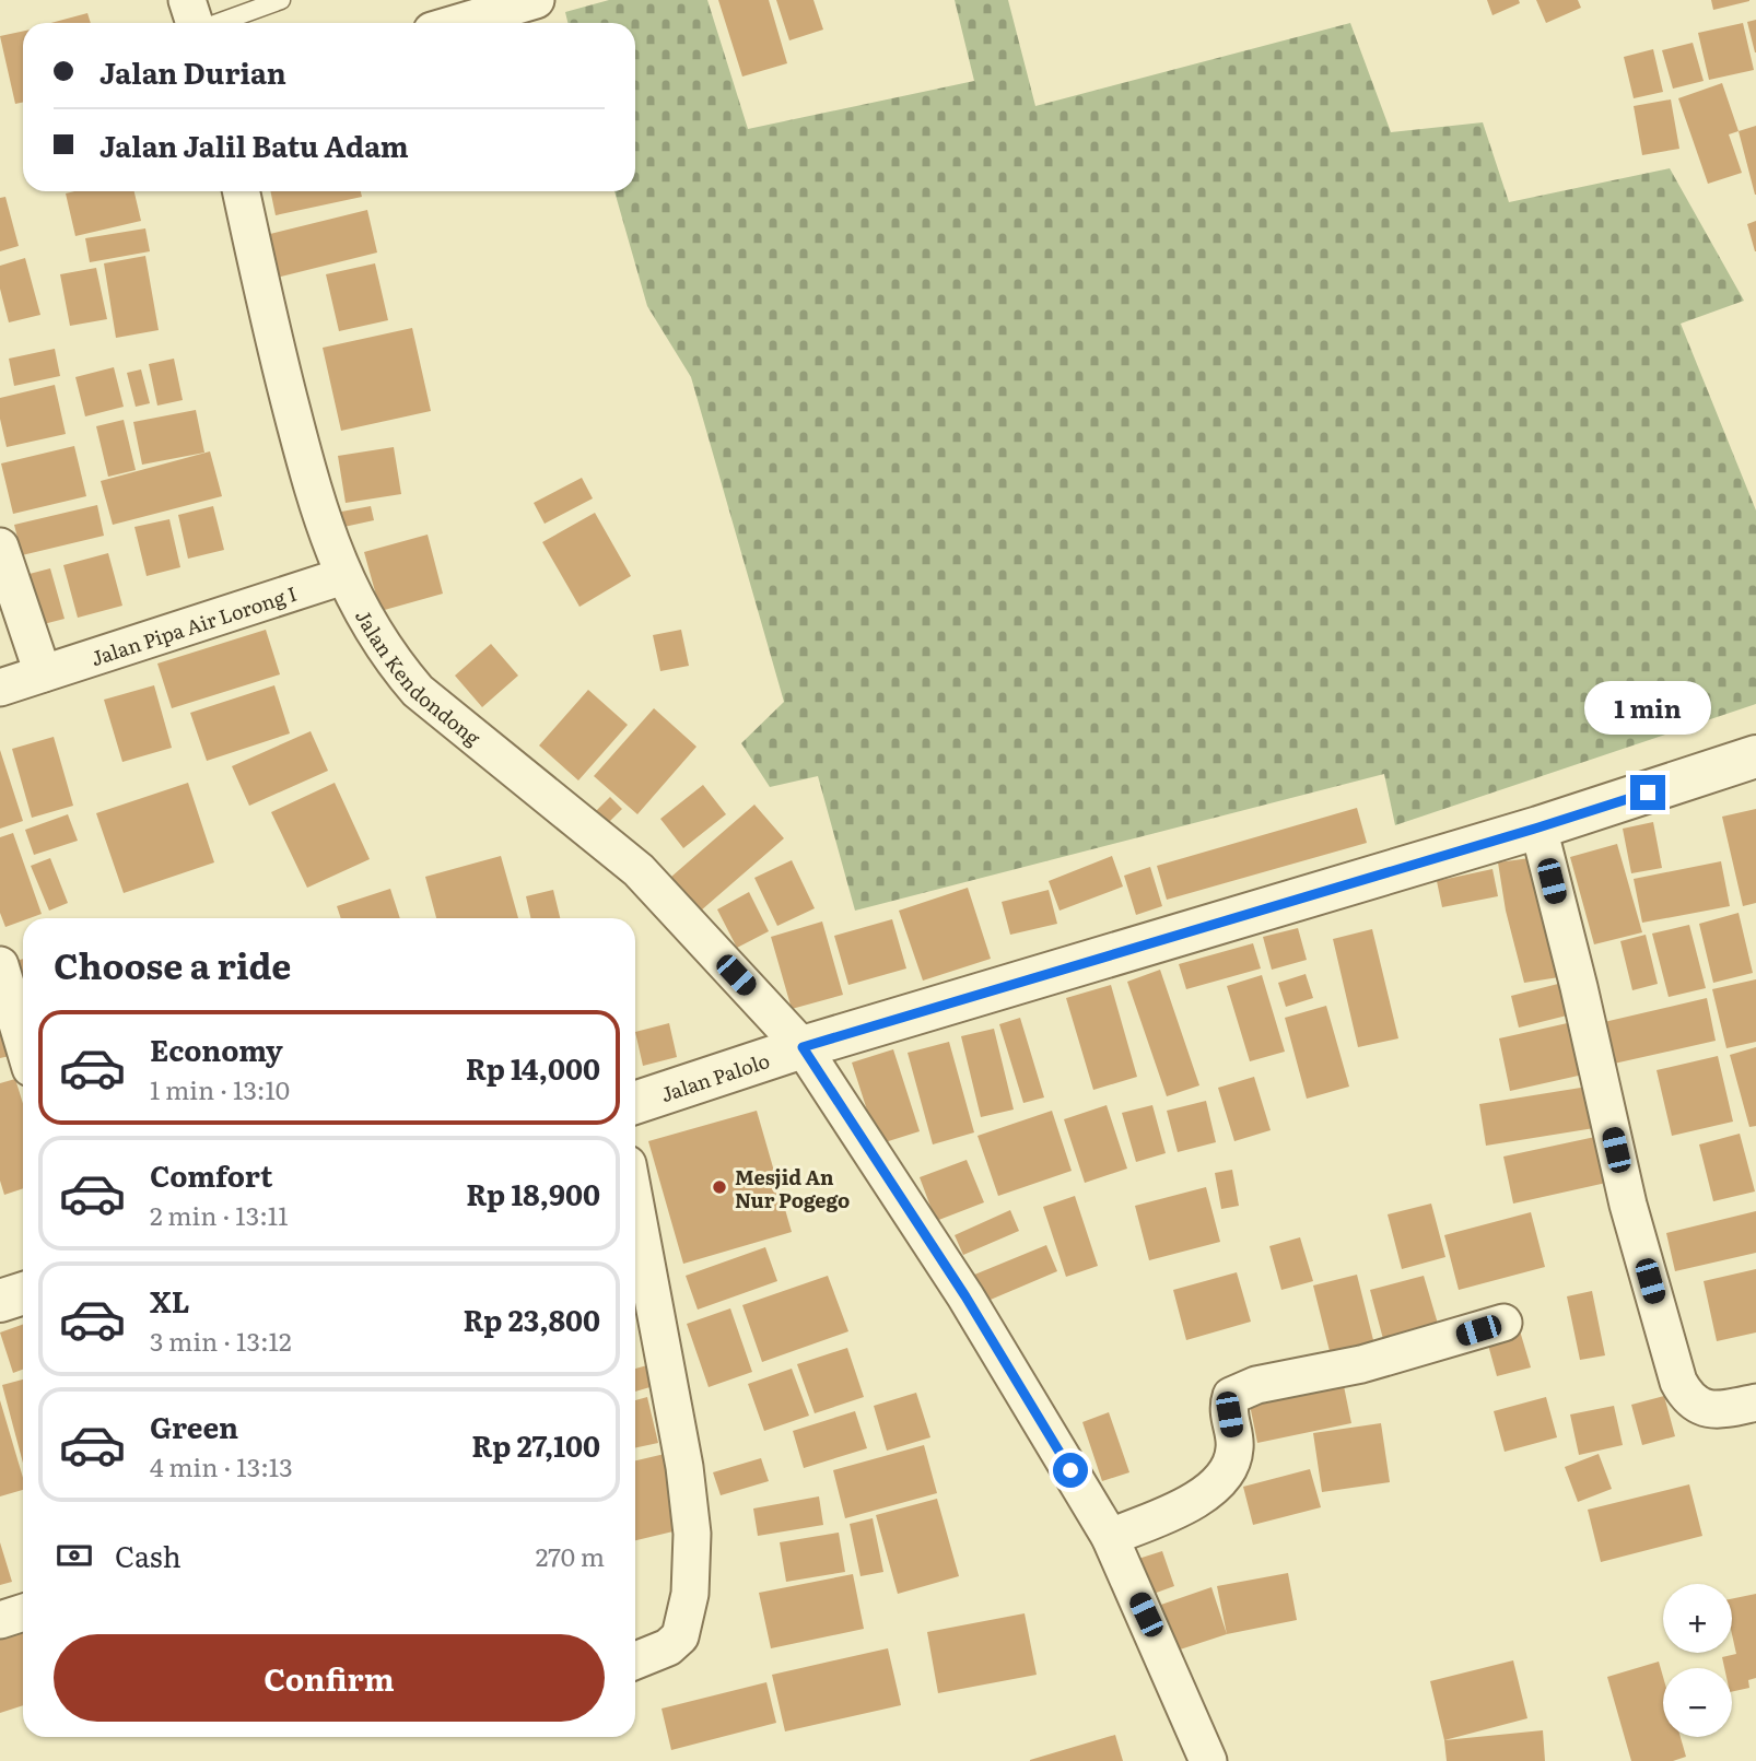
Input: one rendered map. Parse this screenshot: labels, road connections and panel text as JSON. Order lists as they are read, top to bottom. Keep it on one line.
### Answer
{"streets":{"street":["Jalan Pipa Air Lorong I","Jalan Kendondong","Jalan Palolo"]},"crossings":[["Jalan Pipa Air Lorong I","Jalan Kendondong"],["Jalan Kendondong","Jalan Palolo"]],"places":["Mesjid An Nur Pogego"],"page":{"banner":["Jalan Durian","Jalan Jalil Batu Adam"],"bubble":"1 min","heading":"Choose a ride","list":[{"name":"Economy","note":"1 min · 13:10","value":"Rp 14,000"},{"name":"Comfort","note":"2 min · 13:11","value":"Rp 18,900"},{"name":"XL","note":"3 min · 13:12","value":"Rp 23,800"},{"name":"Green","note":"4 min · 13:13","value":"Rp 27,100"}],"pay":["Cash","270 m"],"map_buttons":["+","−"],"buttons":"Confirm"}}
